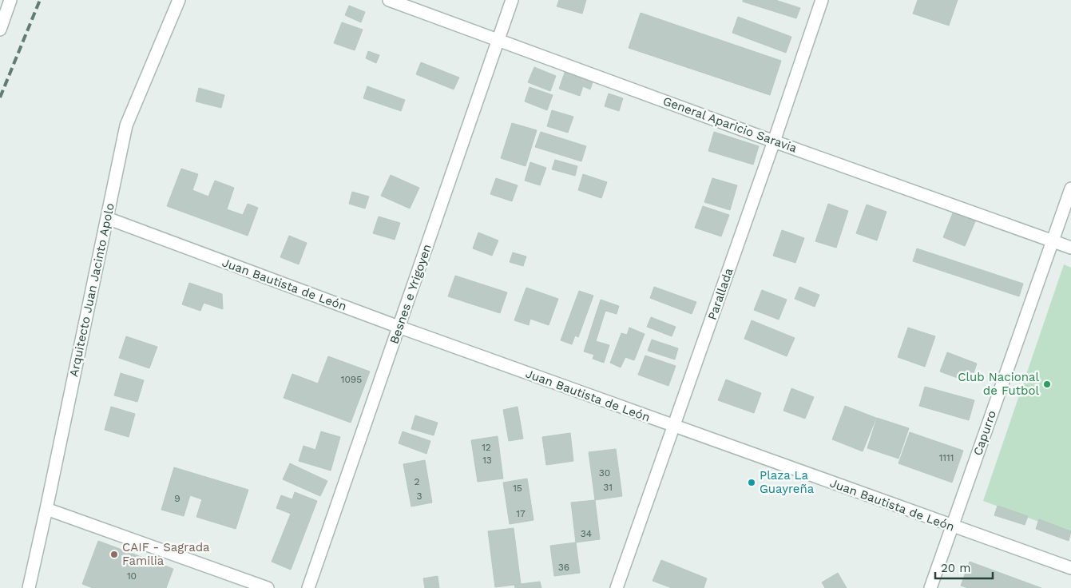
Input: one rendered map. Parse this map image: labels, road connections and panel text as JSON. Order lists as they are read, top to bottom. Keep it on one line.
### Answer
{"streets":{"street":["General Aparicio Saravia","Juan Bautista de León","Arquitecto Juan Jacinto Apolo","Besnes e Yrigoyen","Parallada","Capurro"]},"crossings":[["General Aparicio Saravia","Besnes e Yrigoyen"],["General Aparicio Saravia","Parallada"],["General Aparicio Saravia","Capurro"],["Juan Bautista de León","Arquitecto Juan Jacinto Apolo"],["Juan Bautista de León","Besnes e Yrigoyen"],["Juan Bautista de León","Parallada"],["Juan Bautista de León","Capurro"]],"places":["Club Nacional de Futbol","Plaza La Guayreña","CAIF - Sagrada Familia"],"house_numbers":["1095","12","1111","13","30","2","31","15","3","9","17","34","36","10"],"scale_bar":"20 m"}
